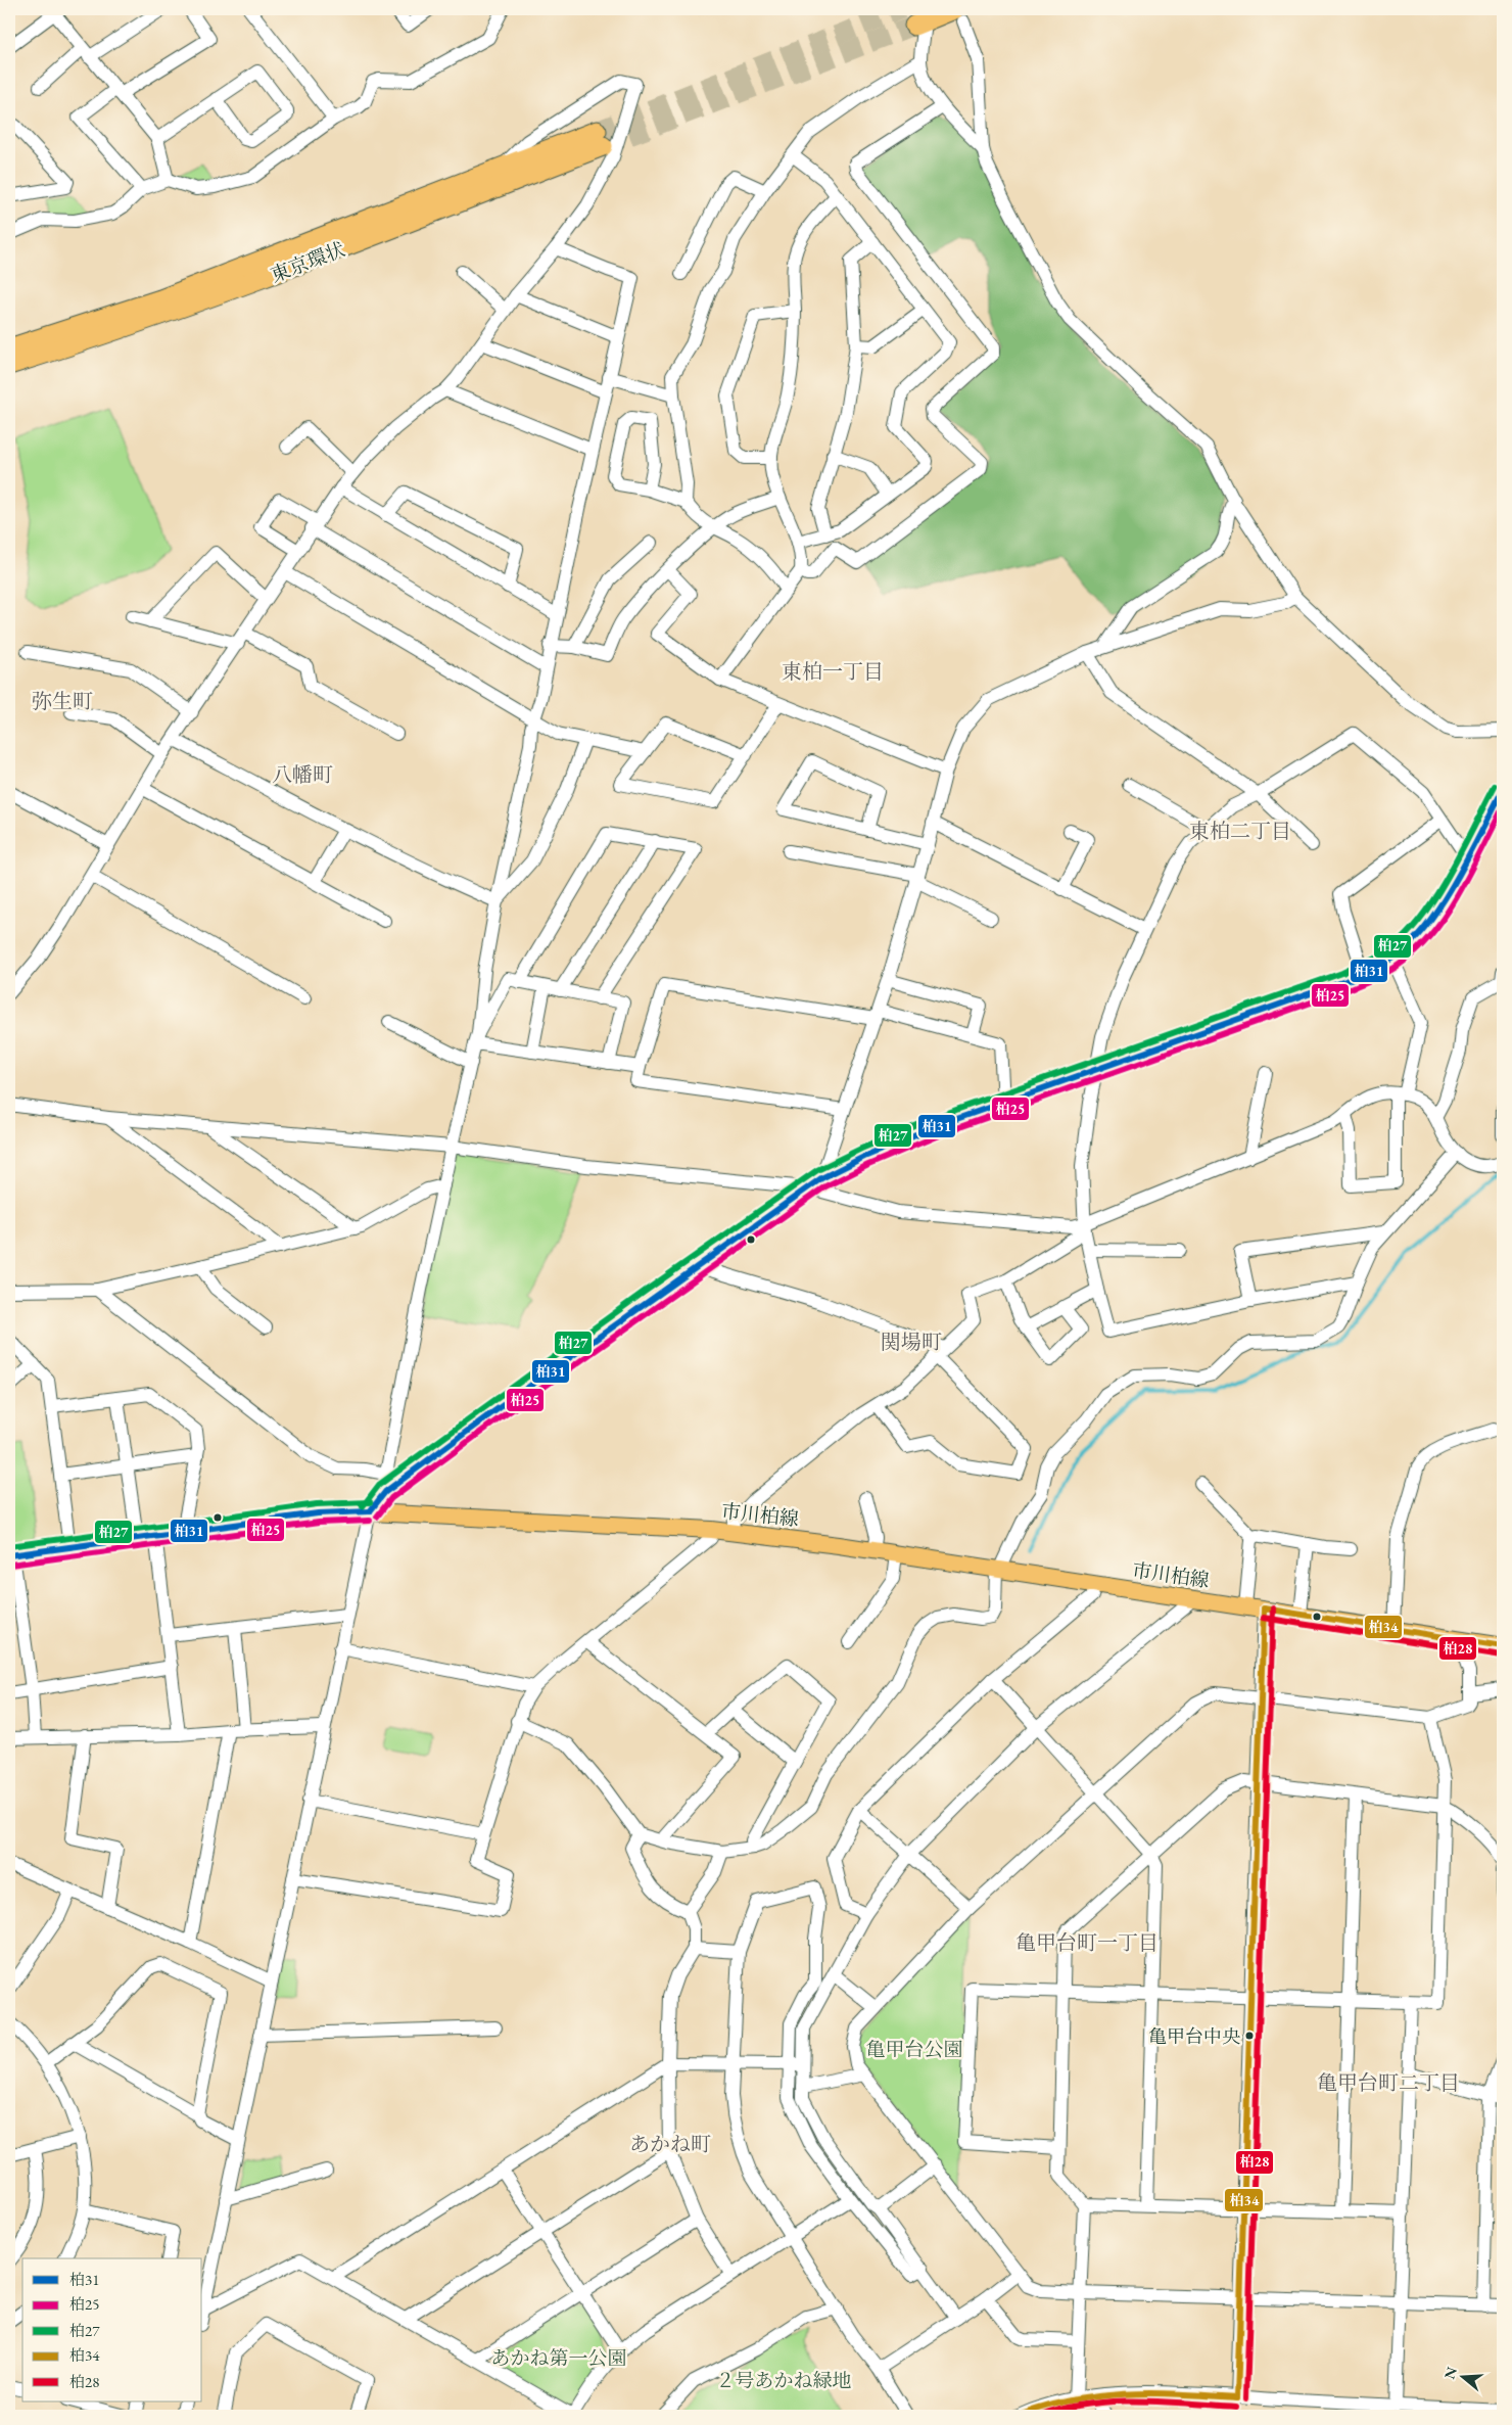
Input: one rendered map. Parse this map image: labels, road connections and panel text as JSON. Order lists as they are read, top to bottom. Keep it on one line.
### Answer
{"streets":{"highway":["東京環状"],"main road":["市川柏線"]},"districts":["東柏一丁目","弥生町","八幡町","東柏二丁目","関場町","亀甲台町一丁目","亀甲台町二丁目","あかね町"],"parks":["亀甲台公園","あかね第一公園","２号あかね緑地"],"places":["亀甲台中央"],"lines":["transit line 柏27","transit line 柏31","transit line 柏25","transit line 柏34","transit line 柏28"],"legend":["柏31","柏25","柏27","柏34","柏28"],"north":"left"}
